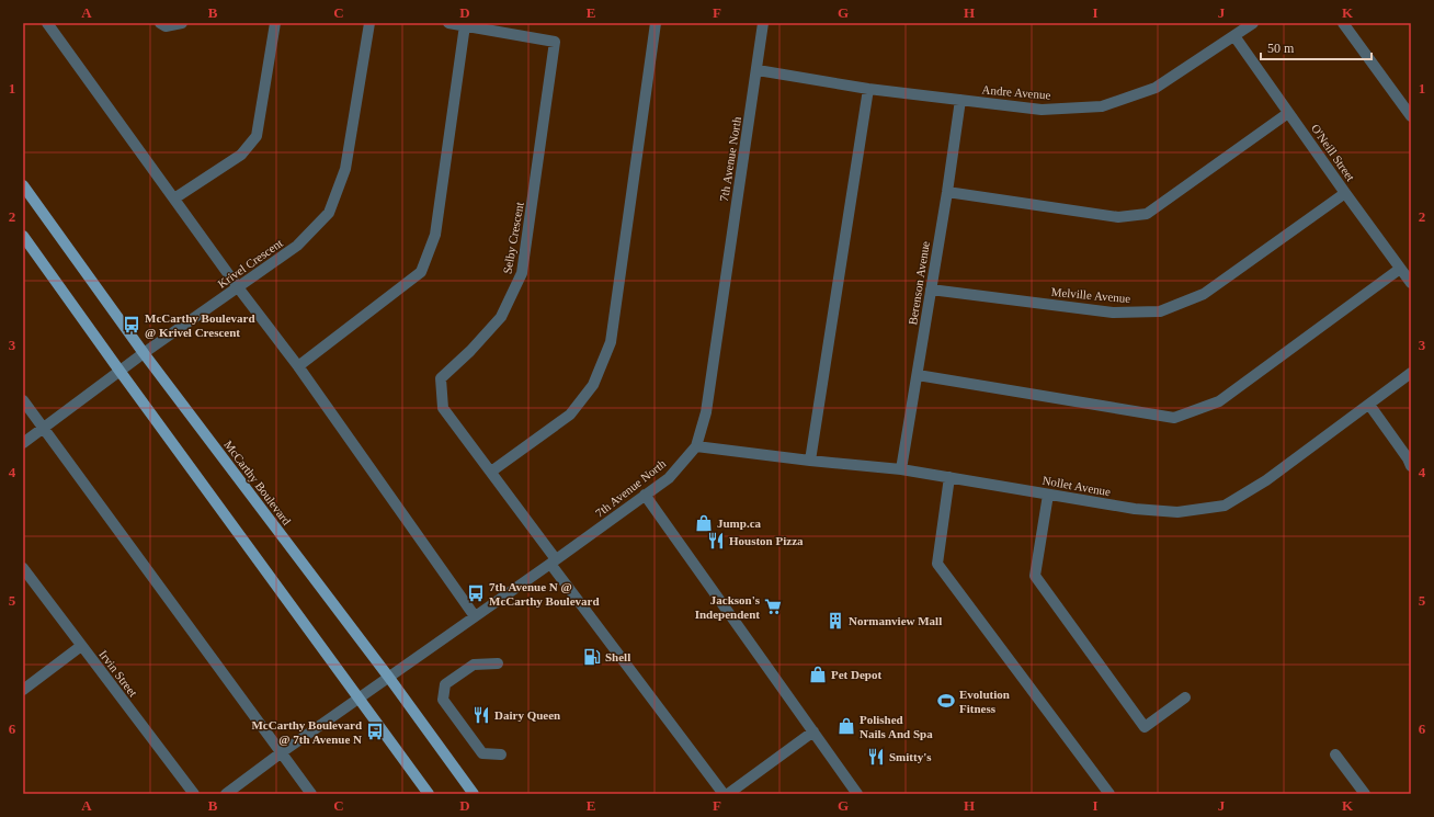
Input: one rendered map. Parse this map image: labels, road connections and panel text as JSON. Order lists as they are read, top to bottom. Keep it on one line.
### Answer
{"streets":{"main road":["McCarthy Boulevard"],"street":["Andre Avenue","O'Neill Street","7th Avenue North","Selby Crescent","Krivel Crescent","Berenson Avenue","Melville Avenue","Nollet Avenue","Irvin Street"]},"crossings":[["Andre Avenue","O'Neill Street"],["Andre Avenue","7th Avenue North"],["Andre Avenue","Berenson Avenue"],["O'Neill Street","Melville Avenue"],["7th Avenue North","Selby Crescent"],["7th Avenue North","McCarthy Boulevard"],["7th Avenue North","Nollet Avenue"],["Krivel Crescent","McCarthy Boulevard"],["Berenson Avenue","Melville Avenue"],["Berenson Avenue","Nollet Avenue"]],"places":{"bus stop":["McCarthy Boulevard @ Krivel Crescent","7th Avenue N @ McCarthy Boulevard","McCarthy Boulevard @ 7th Avenue N"],"shop":["Jump.ca","Pet Depot","Polished Nails And Spa"],"restaurant":["Houston Pizza","Dairy Queen","Smitty's"],"supermarket":["Jackson's Independent"],"building":["Normanview Mall"],"fuel station":["Shell"],"sports":["Evolution Fitness"]},"scale_bar":"50 m","grid":{"columns":["A","B","C","D","E","F","G","H","I","J","K"],"rows":["1","2","3","4","5","6"]}}
